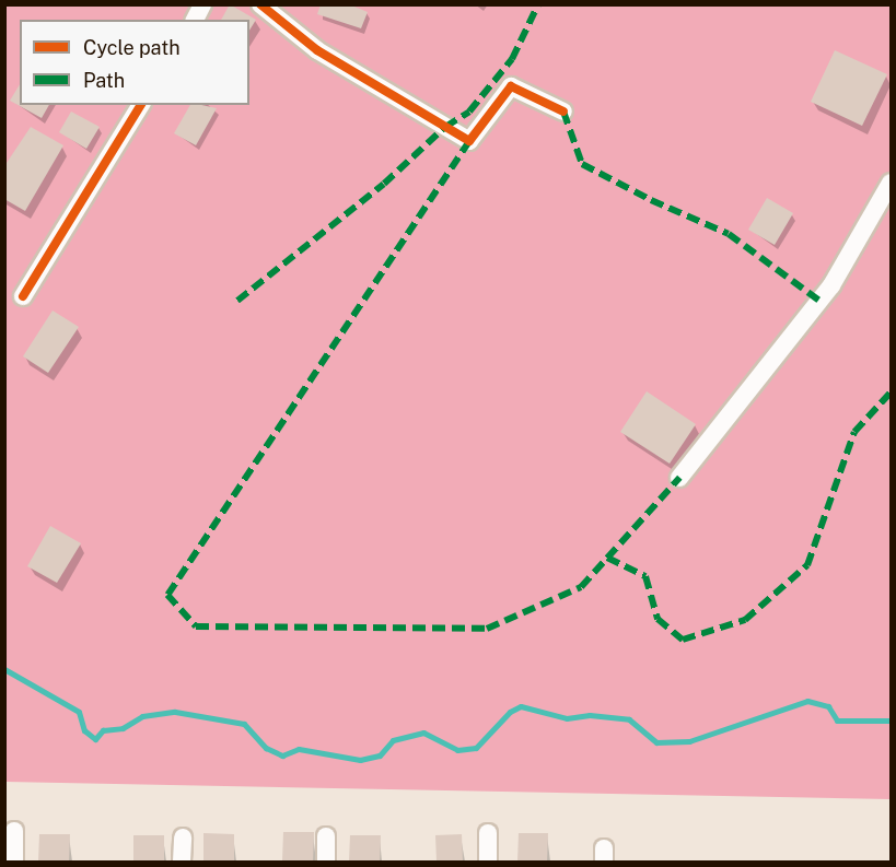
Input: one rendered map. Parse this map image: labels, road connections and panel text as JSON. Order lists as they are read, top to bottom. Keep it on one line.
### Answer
{"legend":["Cycle path","Path"]}
